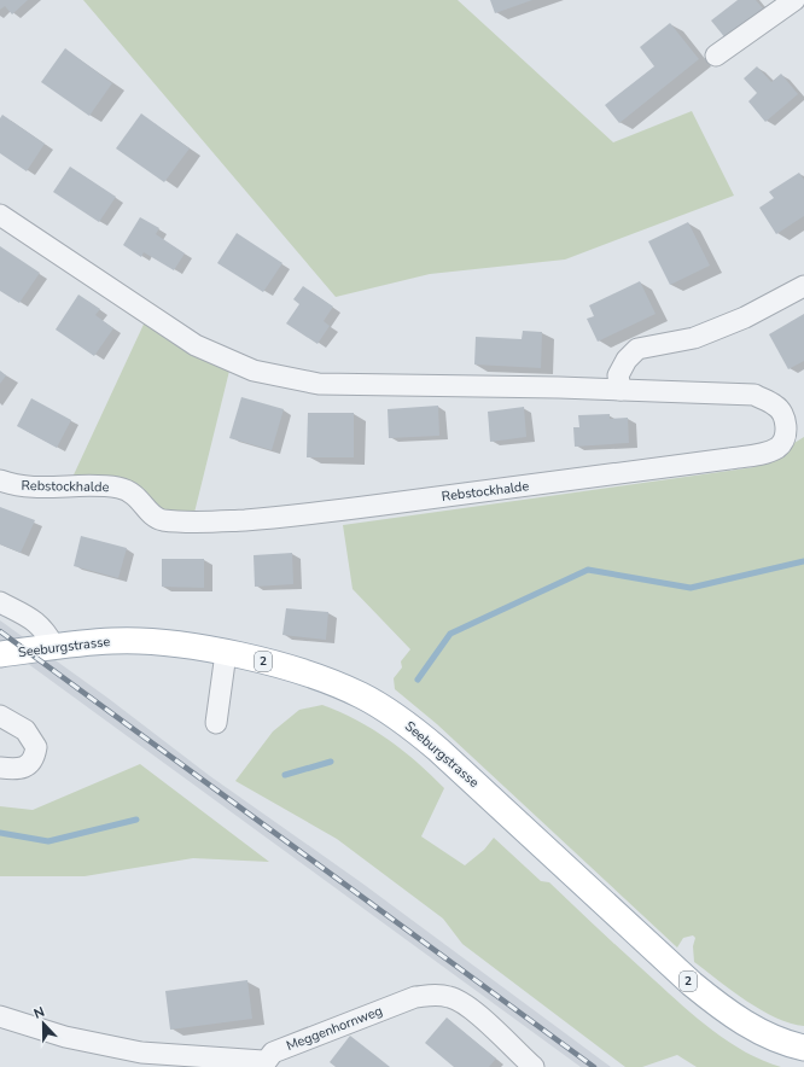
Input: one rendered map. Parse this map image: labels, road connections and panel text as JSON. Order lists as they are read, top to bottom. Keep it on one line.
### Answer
{"streets":{"main road":["Seeburgstrasse","2"],"street":["Rebstockhalde","Meggenhornweg"]},"north":"top"}
